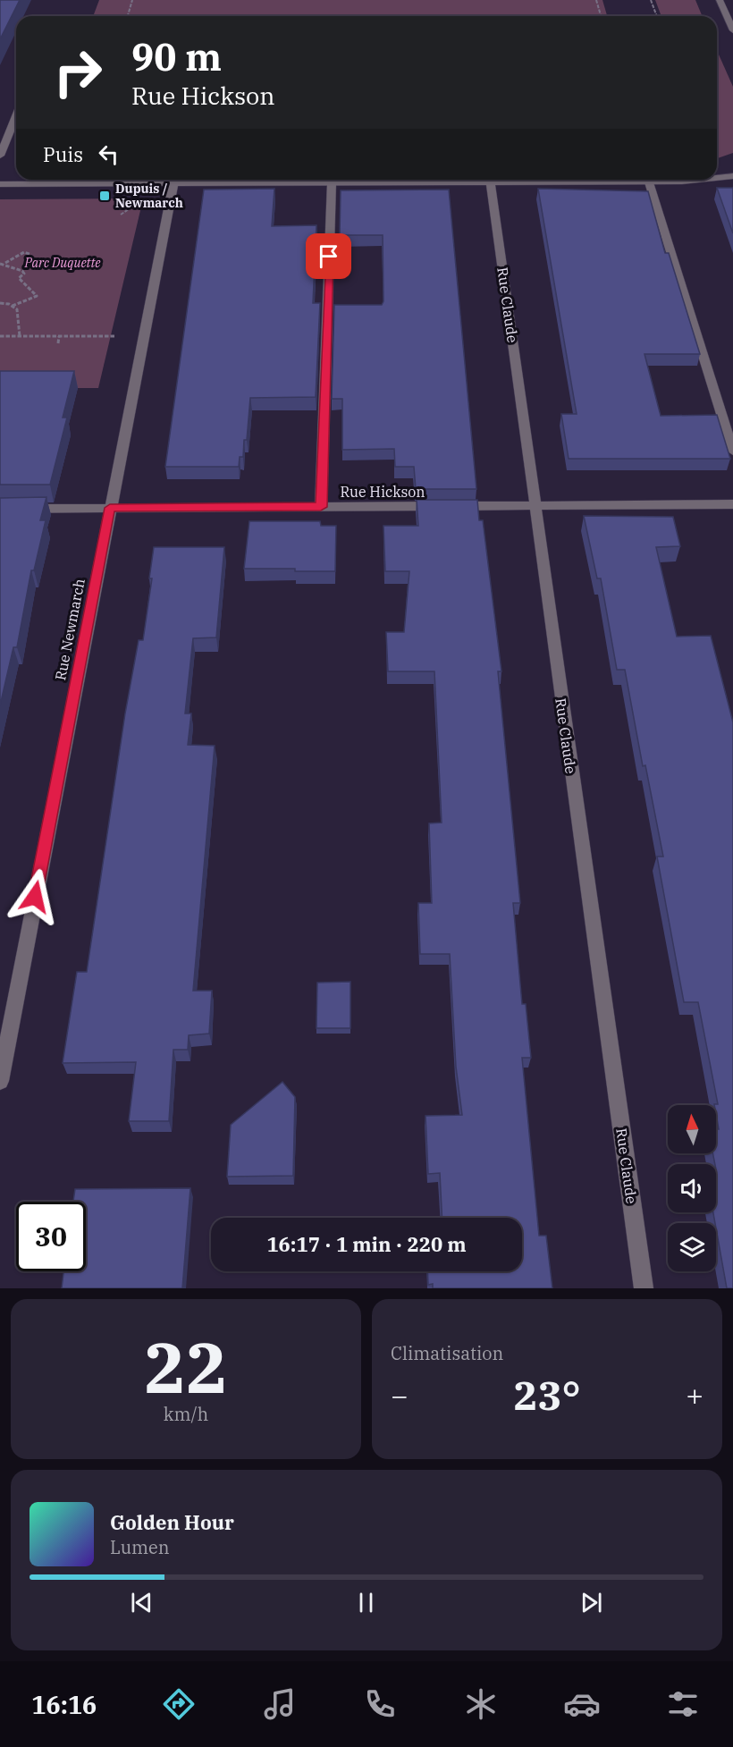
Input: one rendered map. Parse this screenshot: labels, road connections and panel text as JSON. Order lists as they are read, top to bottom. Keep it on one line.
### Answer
{"streets":{"street":["Rue Claude","Rue Hickson","Rue Newmarch"]},"crossings":[["Rue Claude","Rue Hickson"],["Rue Hickson","Rue Newmarch"]],"parks":["Parc Duquette"],"places":{"transit":["Dupuis / Newmarch"]},"north":"top","page":{"turn":["90 m","Rue Hickson"],"then":"Puis","limit":"30","trip":"16:17 · 1 min · 220 m","tile":[["22","km/h"],"Climatisation"],"heat":["−","23°","+"],"song":["Golden Hour","Lumen"],"tabs":"16:16"}}
